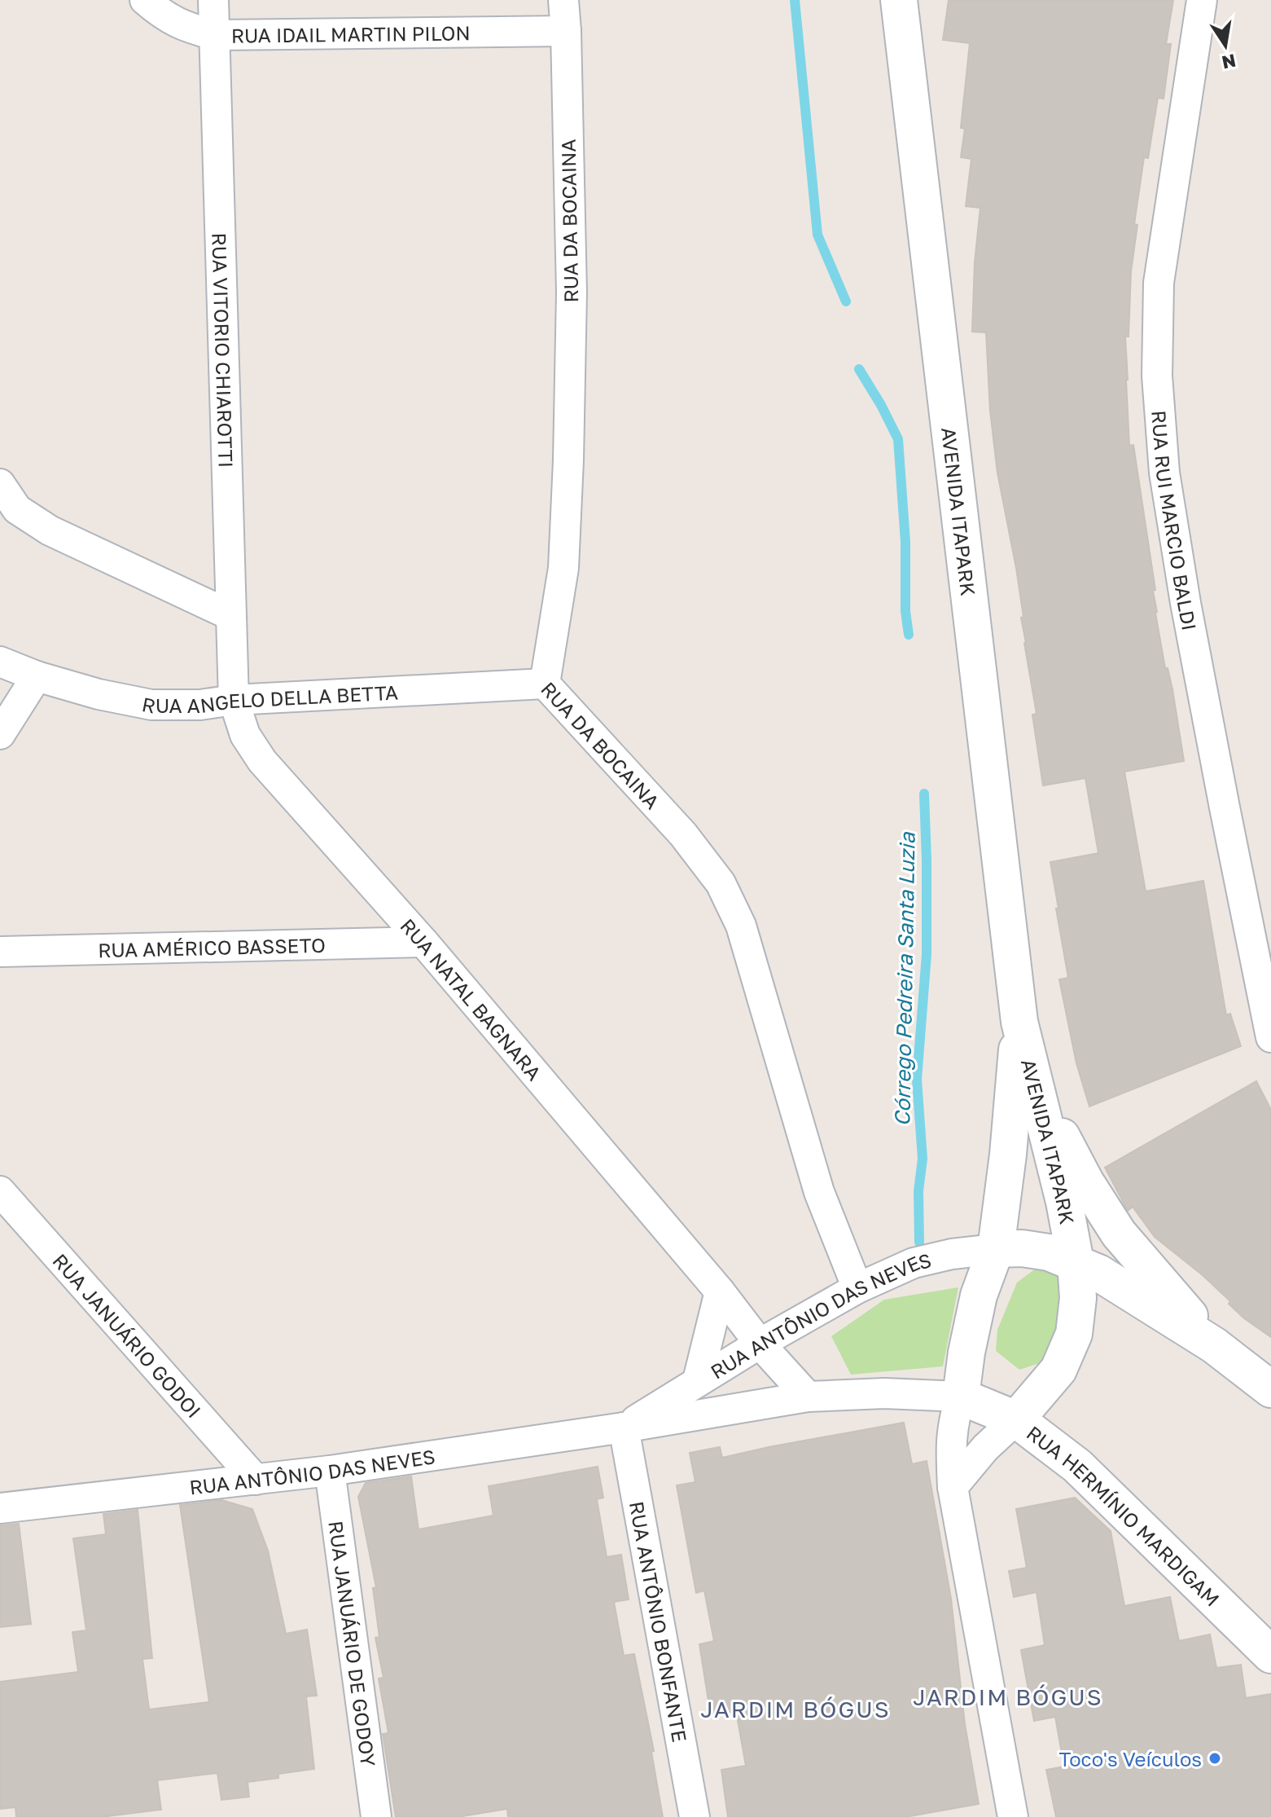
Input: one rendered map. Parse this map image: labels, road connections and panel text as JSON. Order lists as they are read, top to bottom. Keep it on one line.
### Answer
{"streets":{"main road":["AVENIDA ITAPARK","RUA HERMÍNIO MARDIGAM"],"street":["RUA IDAIL MARTIN PILON","RUA DA BOCAINA","RUA VITORIO CHIAROTTI","RUA RUI MARCIO BALDI","RUA ANGELO DELLA BETTA","RUA AMÉRICO BASSETO","RUA NATAL BAGNARA","RUA ANTÔNIO DAS NEVES","RUA JANUÁRIO GODOI","RUA ANTÔNIO BONFANTE","RUA JANUÁRIO DE GODOY"]},"crossings":[["RUA IDAIL MARTIN PILON","RUA DA BOCAINA"],["RUA IDAIL MARTIN PILON","RUA VITORIO CHIAROTTI"],["RUA DA BOCAINA","RUA ANGELO DELLA BETTA"],["RUA DA BOCAINA","RUA ANTÔNIO DAS NEVES"],["RUA VITORIO CHIAROTTI","RUA ANGELO DELLA BETTA"],["RUA VITORIO CHIAROTTI","RUA NATAL BAGNARA"],["AVENIDA ITAPARK","RUA ANTÔNIO DAS NEVES"],["AVENIDA ITAPARK","RUA HERMÍNIO MARDIGAM"],["RUA ANGELO DELLA BETTA","RUA NATAL BAGNARA"],["RUA AMÉRICO BASSETO","RUA NATAL BAGNARA"],["RUA NATAL BAGNARA","RUA ANTÔNIO DAS NEVES"],["RUA ANTÔNIO DAS NEVES","RUA JANUÁRIO GODOI"],["RUA ANTÔNIO DAS NEVES","RUA HERMÍNIO MARDIGAM"],["RUA ANTÔNIO DAS NEVES","RUA ANTÔNIO BONFANTE"],["RUA ANTÔNIO DAS NEVES","RUA JANUÁRIO DE GODOY"]],"districts":["JARDIM BÓGUS","JARDIM BÓGUS"],"water":["Córrego Pedreira Santa Luzia"],"places":["Toco's Veículos"],"north":"bottom"}
